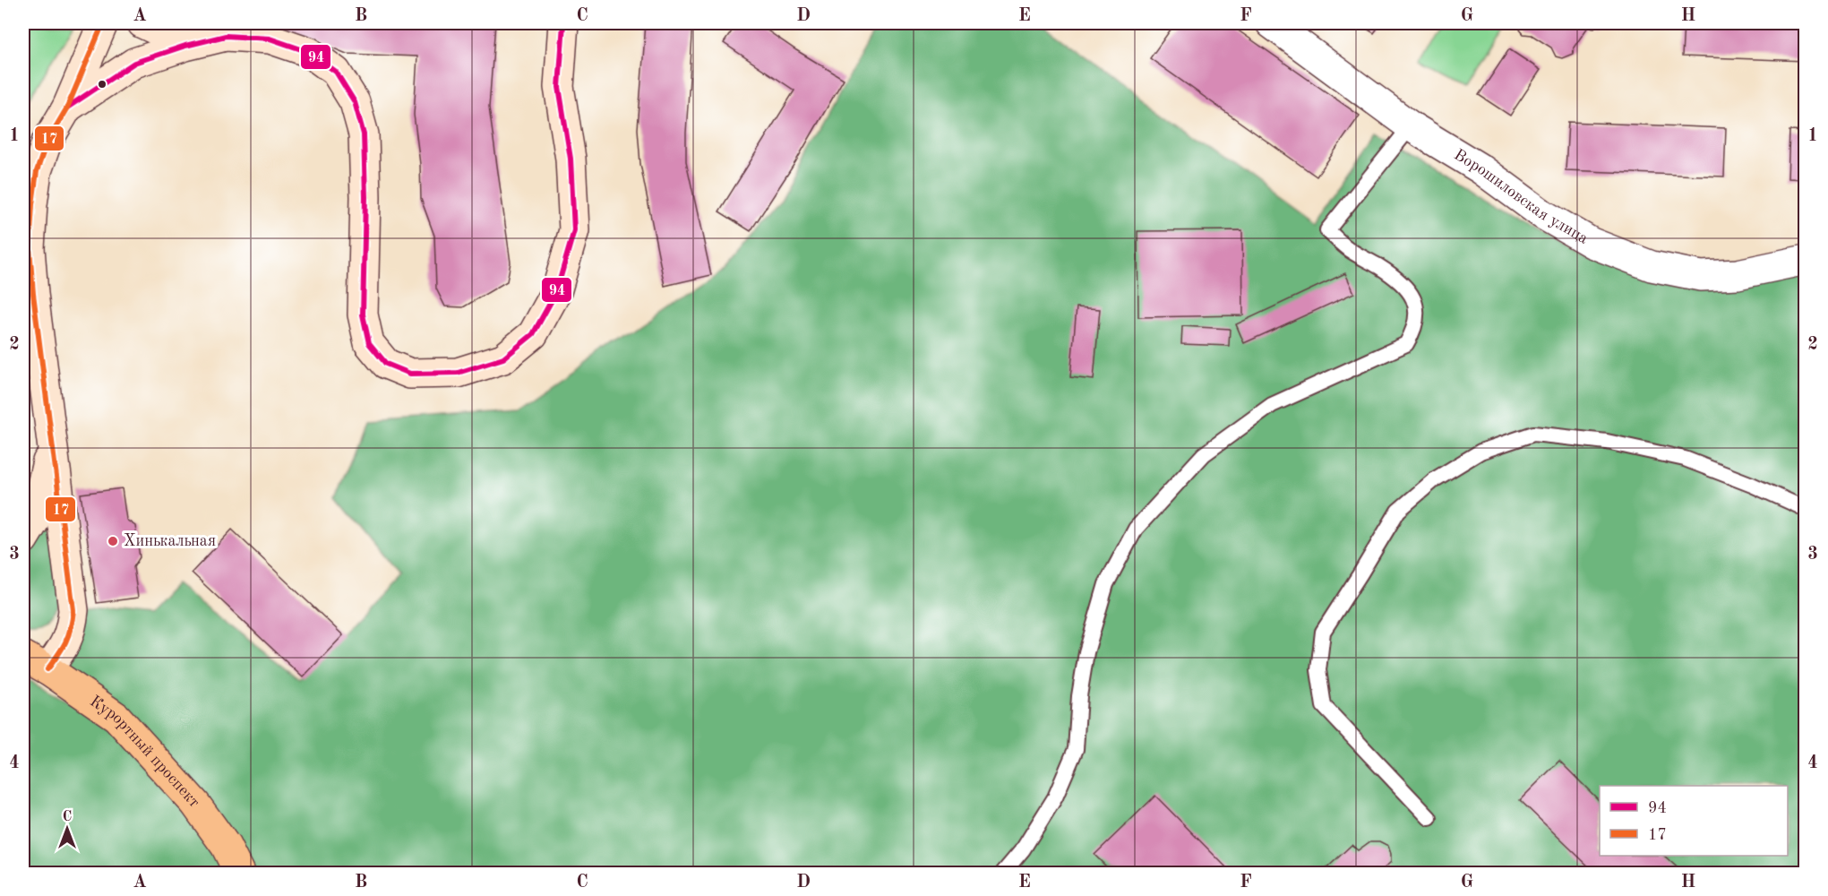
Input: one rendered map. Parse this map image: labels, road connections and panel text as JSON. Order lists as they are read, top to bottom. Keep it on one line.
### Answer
{"streets":{"main road":["Курортный проспект"],"street":["Ворошиловская улица"]},"places":["Хинькальная"],"lines":["transit line 94","transit line 17"],"legend":["94","17"],"north":"top","grid":{"columns":["A","B","C","D","E","F","G","H"],"rows":["1","2","3","4"]}}
